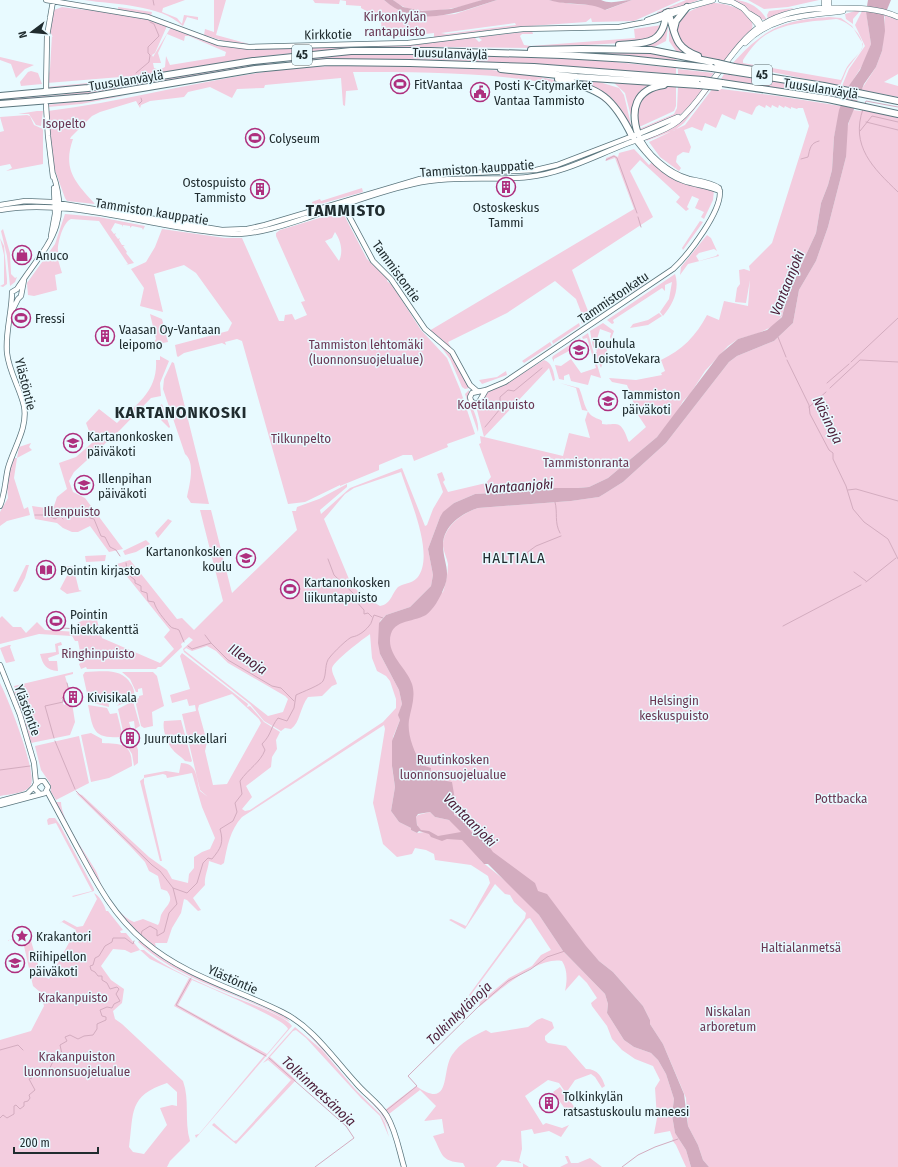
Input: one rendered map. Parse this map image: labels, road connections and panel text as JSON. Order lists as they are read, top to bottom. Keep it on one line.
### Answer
{"streets":{"highway":["Tuusulanväylä","45"],"main road":["Kirkkotie","Tammiston kauppatie"],"street":["Tammistontie","Tammistonkatu","Ylästöntie"]},"crossings":[["Tammiston kauppatie","Tammistontie"],["Tammiston kauppatie","Tammistonkatu"],["Tammiston kauppatie","Ylästöntie"],["Tammistontie","Tammistonkatu"]],"districts":["TAMMISTO","KARTANONKOSKI","HALTIALA"],"water":["Vantaanjoki","Näsinoja","Illenoja","Tolkinkylänoja","Tolkinmetsänoja"],"parks":["Kirkonkylän rantapuisto","Isopelto","Tammiston lehtomäki (luonnonsuojelualue)","Koetilanpuisto","Tilkunpelto","Tammistonranta","Illenpuisto","Ringhinpuisto","Helsingin keskuspuisto","Ruutinkosken luonnonsuojelualue","Pottbacka","Haltialanmetsä","Krakanpuisto","Niskalan arboretum","Krakanpuiston luonnonsuojelualue"],"places":{"sports":["FitVantaa","Colyseum","Fressi","Kartanonkosken liikuntapuisto","Pointin hiekkakenttä"],"public building":["Posti K-Citymarket Vantaa Tammisto"],"building":["Ostoskeskus Tammi","Ostospuisto Tammisto","Vaasan Oy-Vantaan leipomo","Kivisikala","Juurrutuskellari","Tolkinkylän ratsastuskoulu maneesi"],"shop":["Anuco"],"school or university":["Touhula LoistoVekara","Tammiston päiväkoti","Kartanonkosken päiväkoti","Illenpihan päiväkoti","Kartanonkosken koulu","Riihipellon päiväkoti"],"library":["Pointin kirjasto"],"place":["Krakantori"]},"scale_bar":"200 m","north":"left"}
